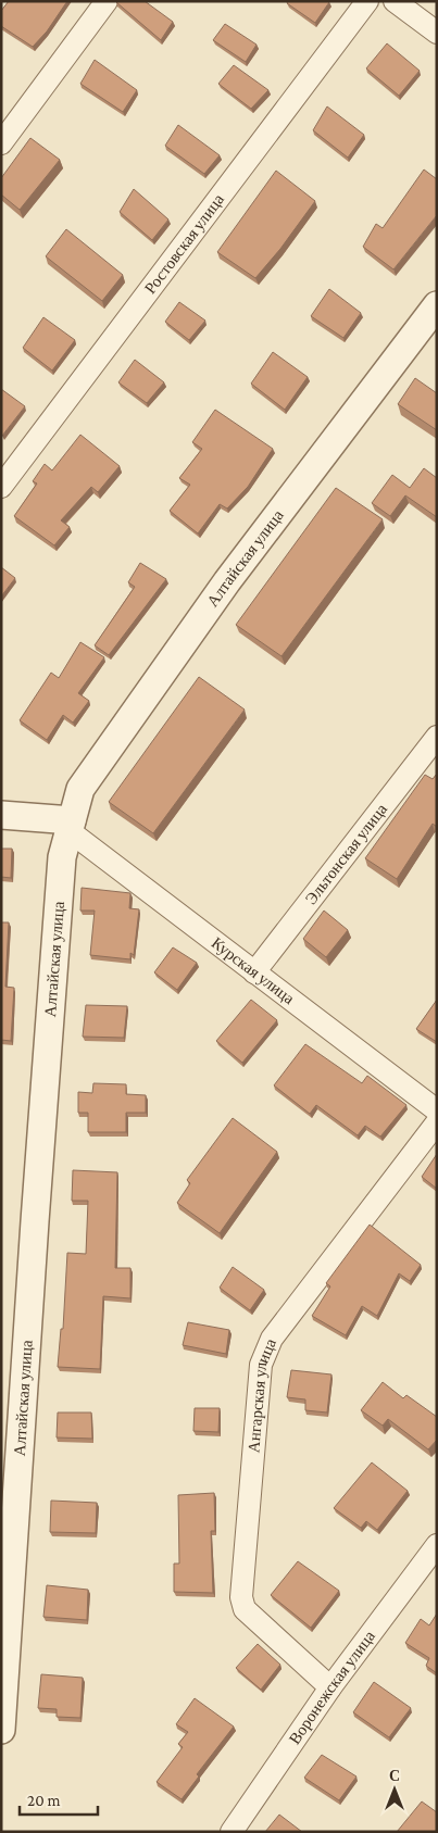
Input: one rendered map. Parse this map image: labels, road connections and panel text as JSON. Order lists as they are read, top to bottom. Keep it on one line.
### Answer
{"streets":{"street":["Ростовская улица","Алтайская улица","Эльтонская улица","Курская улица","Ангарская улица","Воронежская улица"]},"crossings":[["Алтайская улица","Курская улица"],["Эльтонская улица","Курская улица"],["Ангарская улица","Воронежская улица"]],"scale_bar":"20 m","north":"top"}
